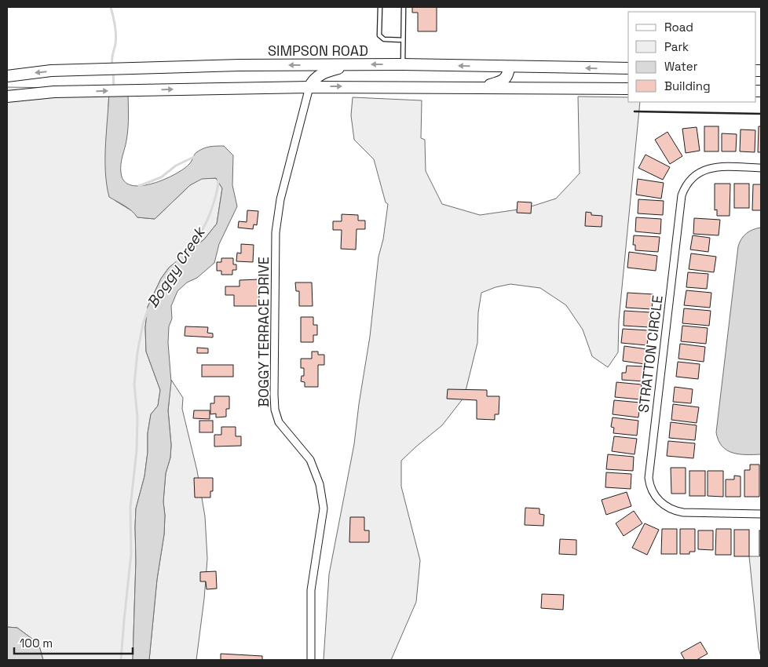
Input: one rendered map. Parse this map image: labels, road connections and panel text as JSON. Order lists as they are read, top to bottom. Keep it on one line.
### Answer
{"streets":{"main road":["SIMPSON ROAD"],"street":["BOGGY TERRACE DRIVE","STRATTON CIRCLE"]},"water":["Boggy Creek"],"legend":["Road","Park","Water","Building"],"scale_bar":"100 m"}
